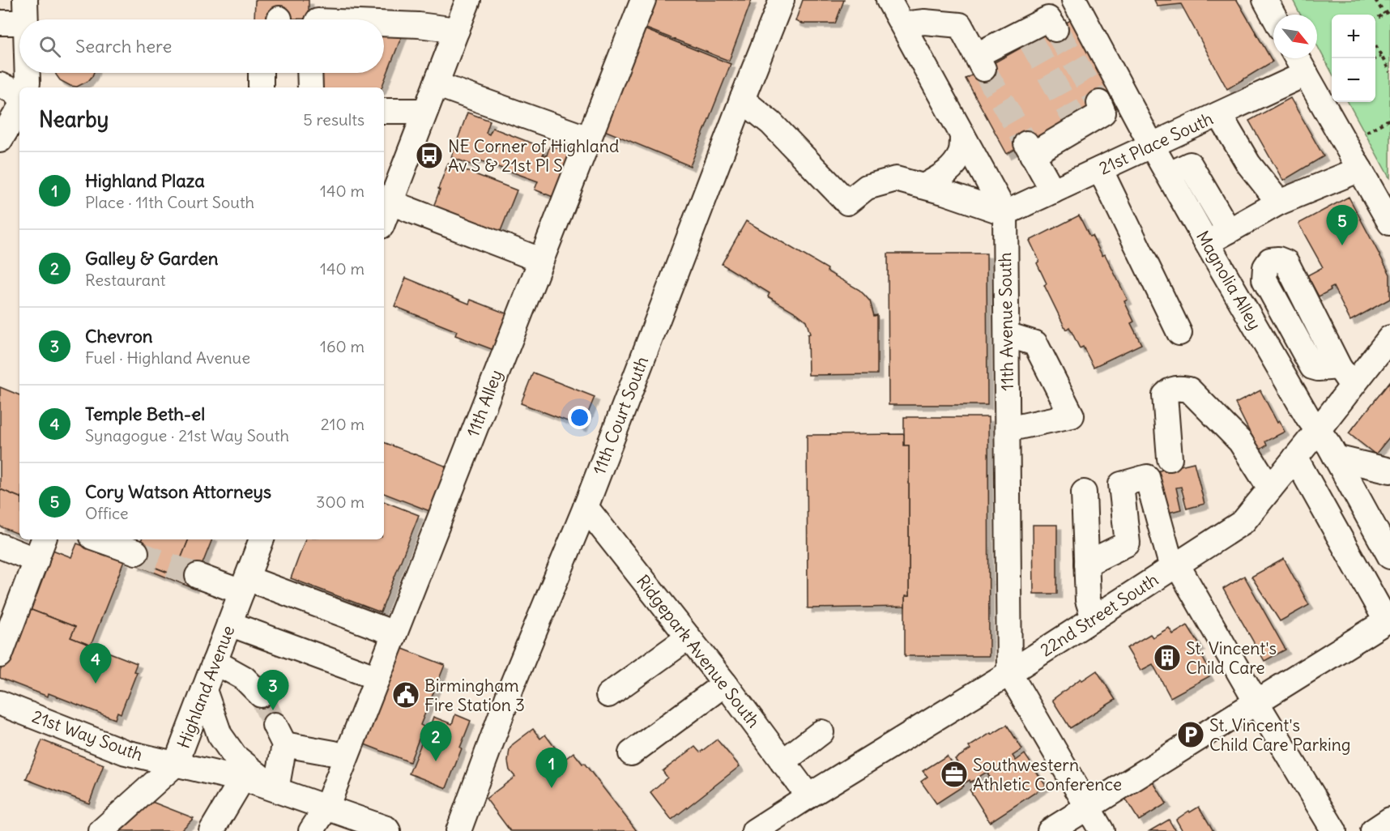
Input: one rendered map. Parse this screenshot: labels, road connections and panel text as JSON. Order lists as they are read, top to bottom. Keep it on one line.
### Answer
{"streets":{"street":["21st Place South","Magnolia Alley","11th Avenue South","11th Alley","11th Court South","22nd Street South","Ridgepark Avenue South","Highland Avenue","21st Way South"]},"crossings":[["21st Place South","Magnolia Alley"],["21st Place South","11th Avenue South"],["Magnolia Alley","22nd Street South"],["11th Avenue South","22nd Street South"],["11th Alley","Highland Avenue"],["11th Court South","Ridgepark Avenue South"],["22nd Street South","Ridgepark Avenue South"],["Highland Avenue","21st Way South"]],"places":{"bus stop":["NE Corner of Highland Av S & 21st Pl S"],"building":["St. Vincent's Child Care"],"public building":["Birmingham Fire Station 3"],"parking":["St. Vincent's Child Care Parking"],"office":["Southwestern Athletic Conference"]},"north":"bottom right","page":{"map_buttons":["+","−"],"search":"Search here","heading":["Nearby","5 results"],"list":[{"mark":"1","name":"Highland Plaza","note":"Place · 11th Court South","value":"140 m"},{"mark":"2","name":"Galley & Garden","note":"Restaurant","value":"140 m"},{"mark":"3","name":"Chevron","note":"Fuel · Highland Avenue","value":"160 m"},{"mark":"4","name":"Temple Beth-el","note":"Synagogue · 21st Way South","value":"210 m"},{"mark":"5","name":"Cory Watson Attorneys","note":"Office","value":"300 m"}],"pins":["5","4","3","2","1"]}}
